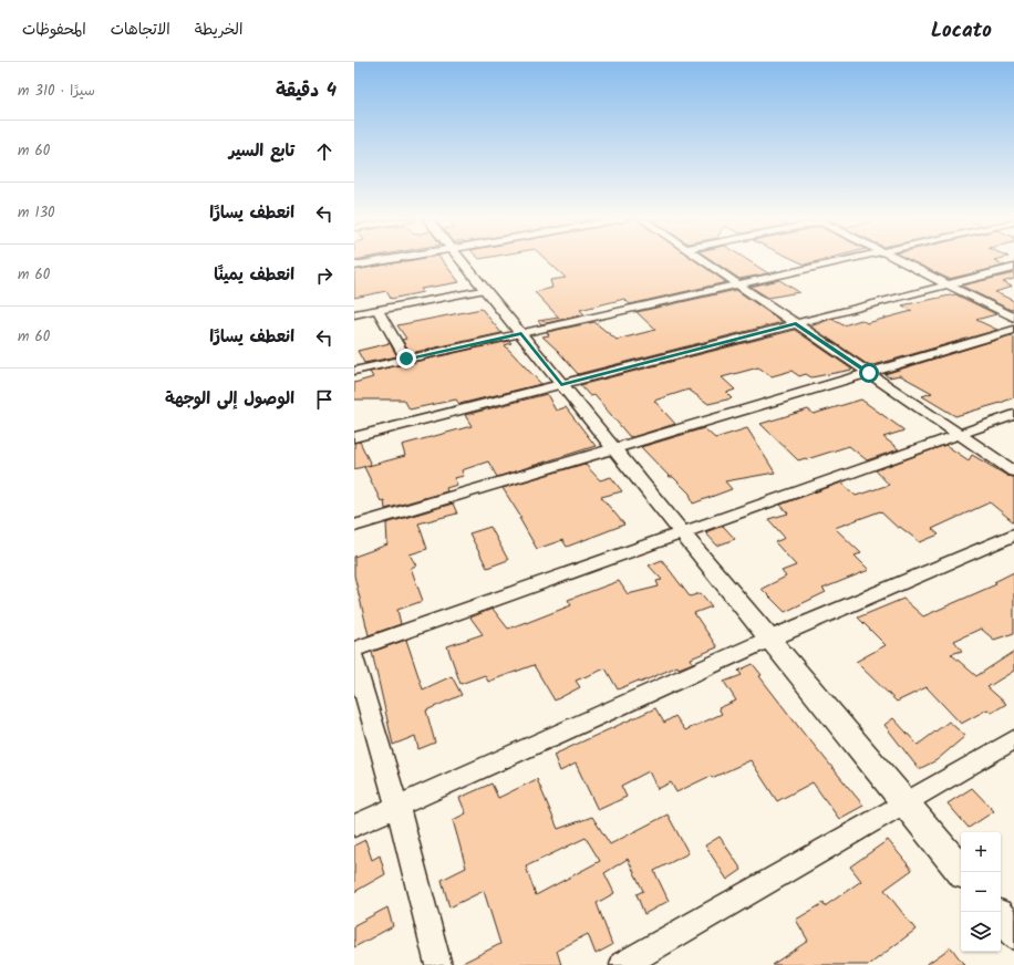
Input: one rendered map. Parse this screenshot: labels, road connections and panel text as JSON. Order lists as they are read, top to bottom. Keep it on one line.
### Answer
{"page":{"header":"Locato","nav":["الخريطة","الاتجاهات","المحفوظات"],"heading":["4 دقيقة","سيرًا · 310 m"],"list":[["تابع السير","60 m"],["انعطف يسارًا","130 m"],["انعطف يمينًا","60 m"],["انعطف يسارًا","60 m"],"الوصول إلى الوجهة"],"map_buttons":["+","−"]}}
